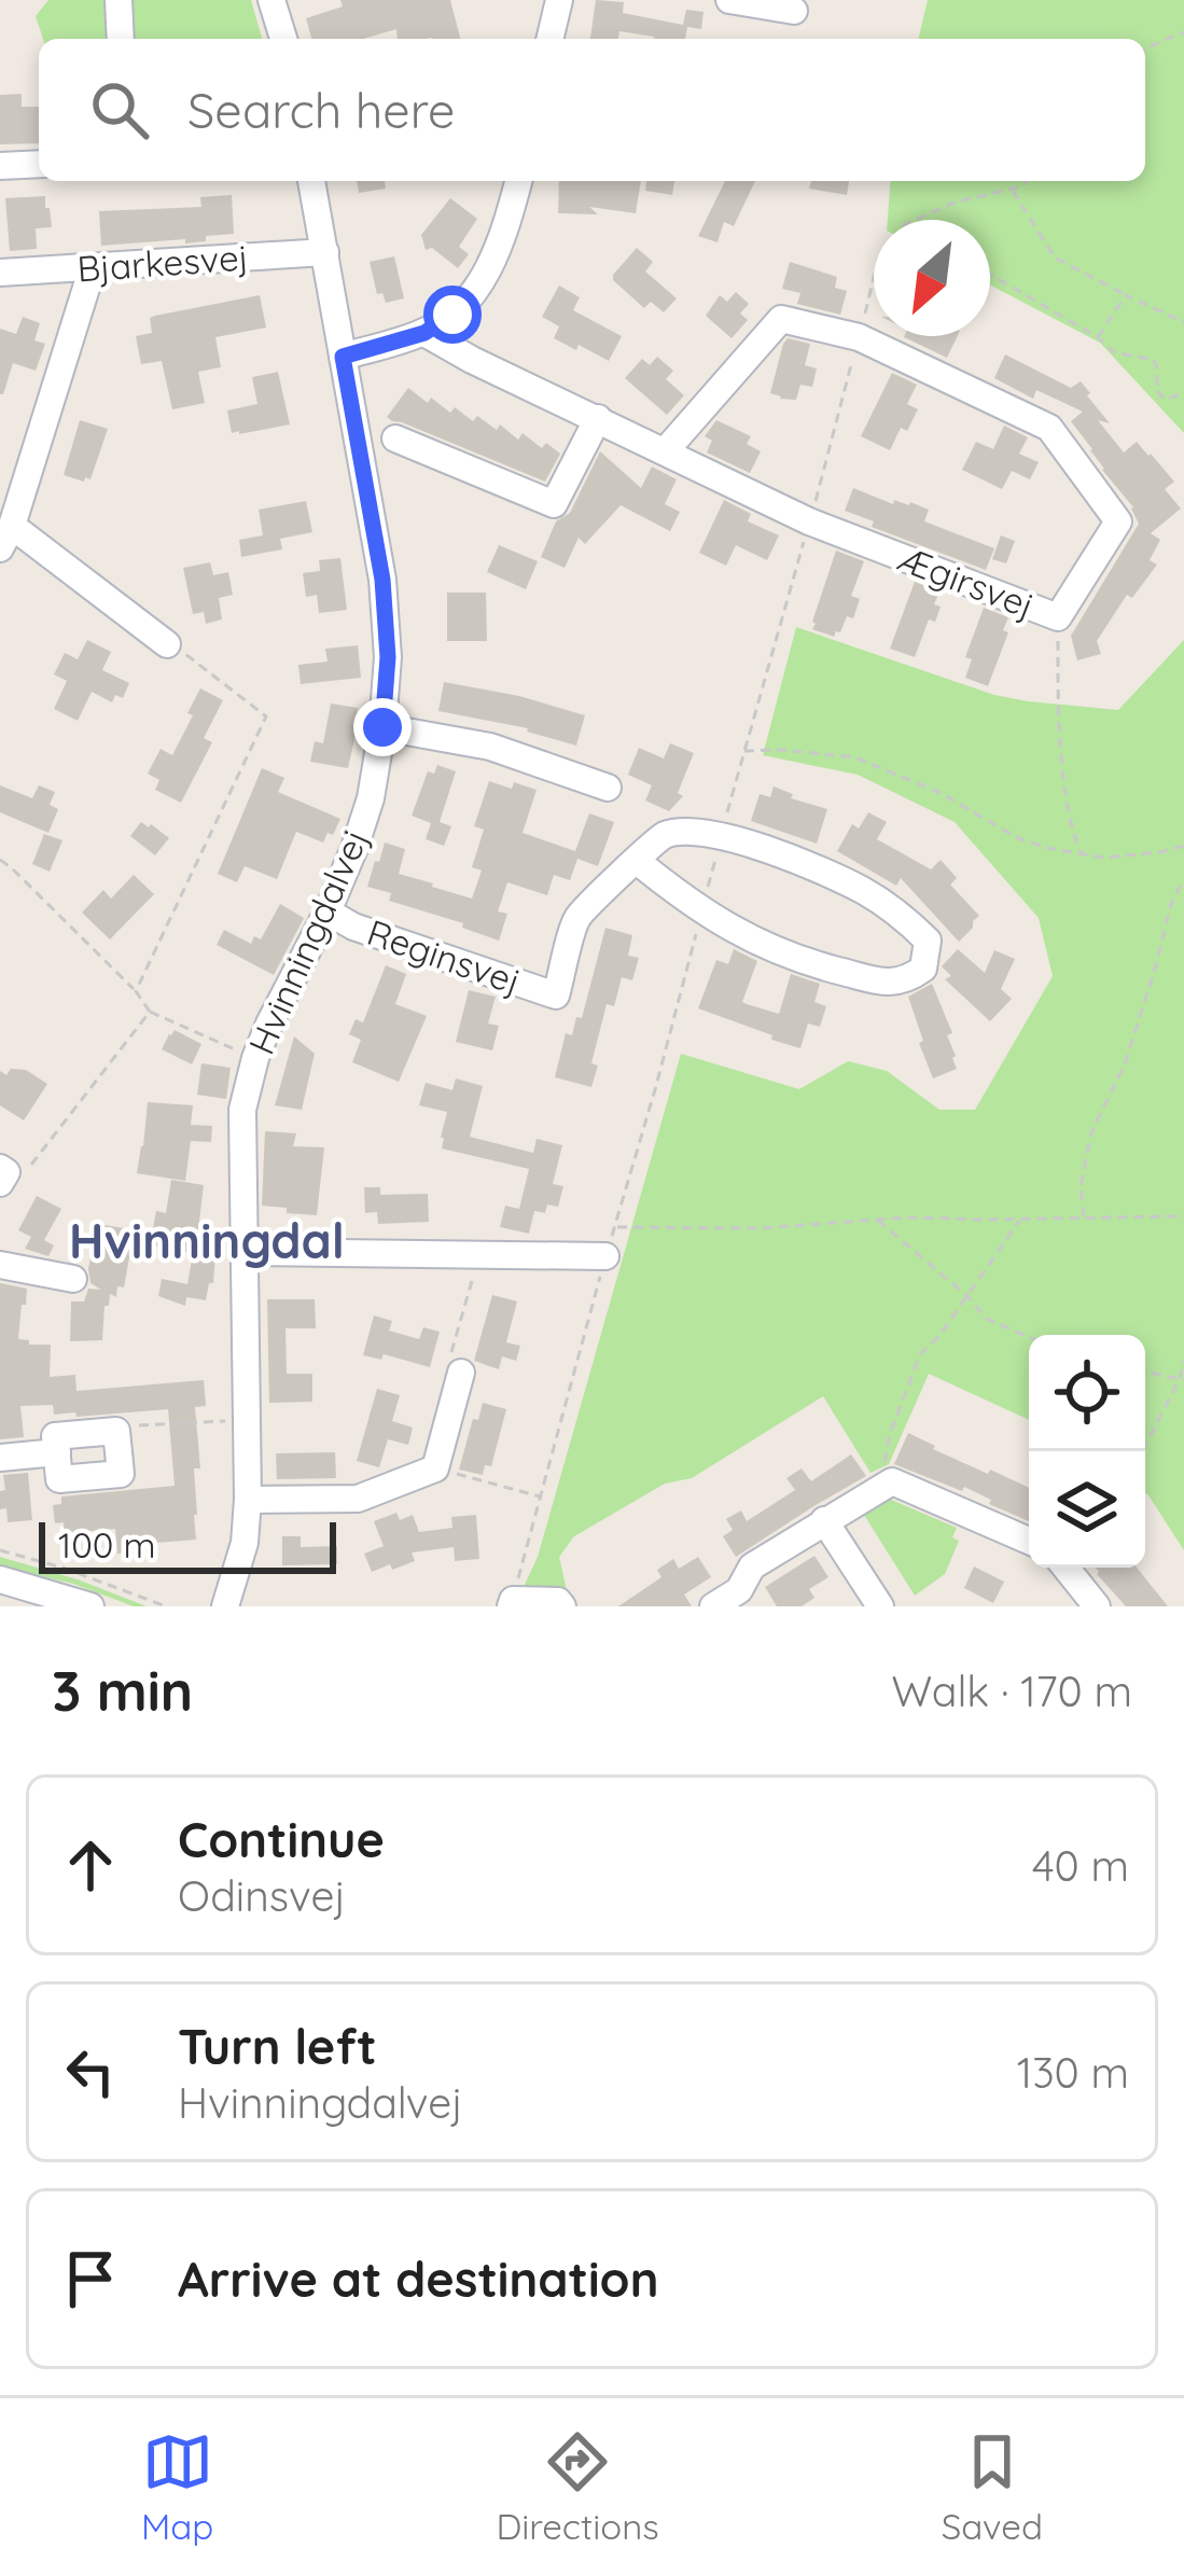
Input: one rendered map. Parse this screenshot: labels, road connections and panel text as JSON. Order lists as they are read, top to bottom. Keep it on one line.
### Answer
{"streets":{"street":["Bjarkesvej","Ægirsvej","Hvinningdalvej","Reginsvej"]},"crossings":[["Bjarkesvej","Hvinningdalvej"],["Hvinningdalvej","Reginsvej"]],"districts":["Hvinningdal"],"scale_bar":"100 m","north":"bottom left","page":{"search":"Search here","scale":"100 m","heading":["3 min","Walk · 170 m"],"list":[["Continue","Odinsvej","40 m"],["Turn left","Hvinningdalvej","130 m"],"Arrive at destination"],"nav":["Map","Directions","Saved"]}}
